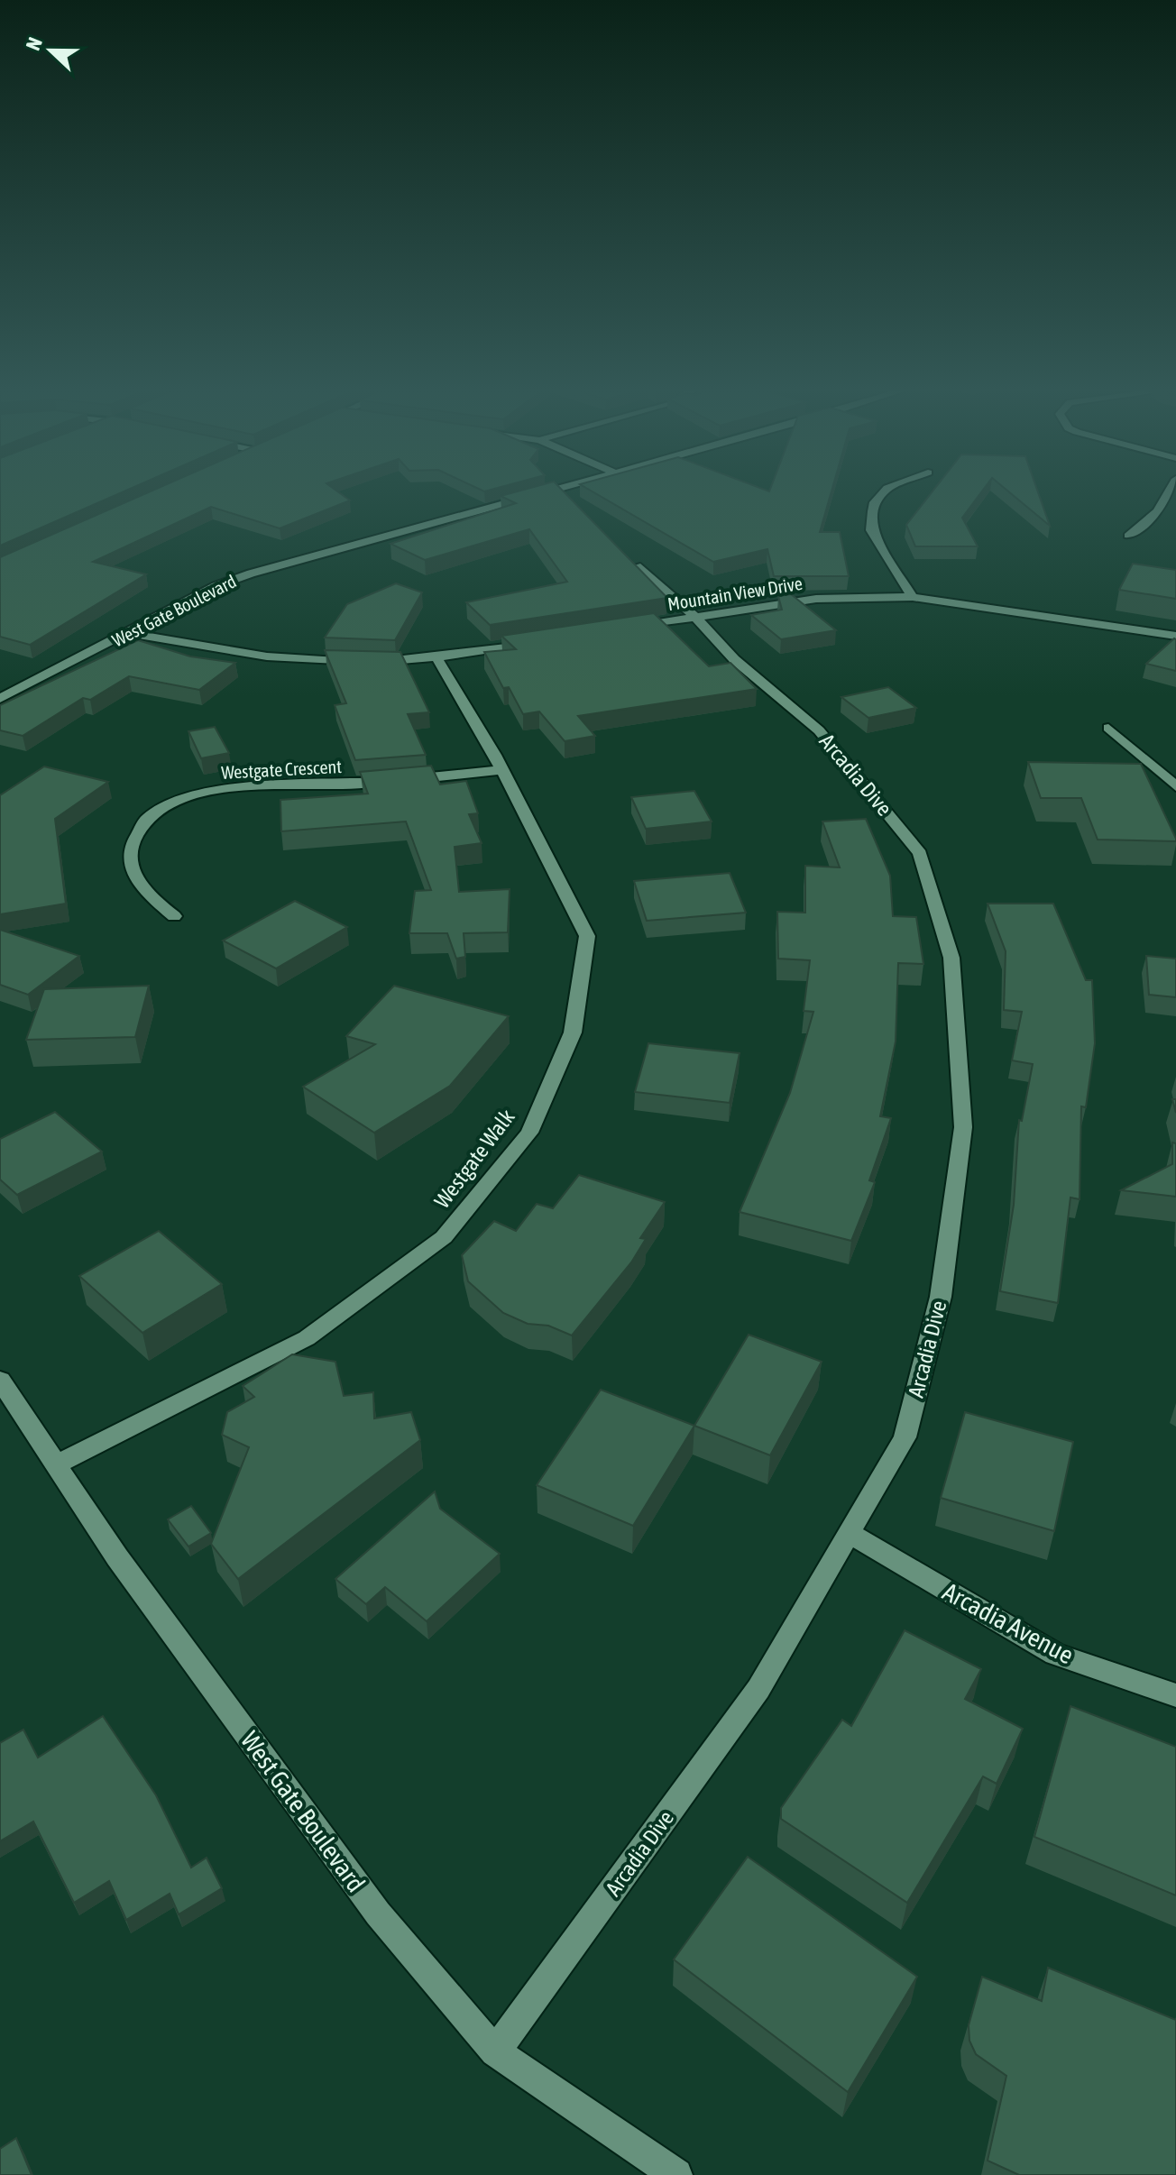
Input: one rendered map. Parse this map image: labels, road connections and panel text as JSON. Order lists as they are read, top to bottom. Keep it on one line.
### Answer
{"streets":{"street":["Mountain View Drive","West Gate Boulevard","Westgate Crescent","Arcadia Dive","Westgate Walk","Arcadia Avenue"]},"crossings":[["Mountain View Drive","Arcadia Dive"],["West Gate Boulevard","Arcadia Dive"],["West Gate Boulevard","Westgate Walk"],["Westgate Crescent","Westgate Walk"],["Arcadia Dive","Arcadia Avenue"]],"north":"left"}
